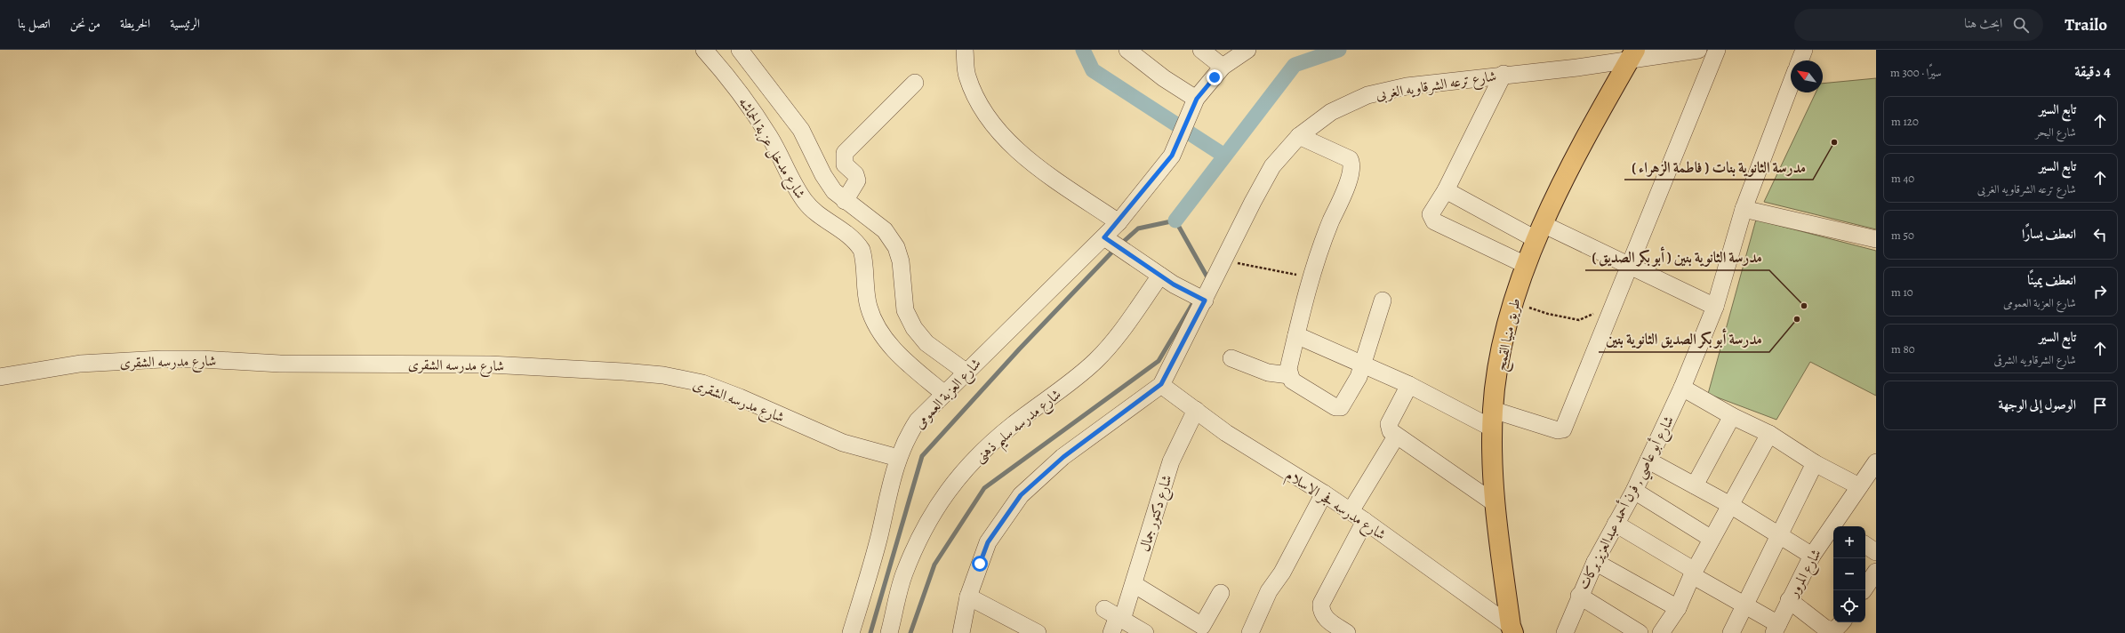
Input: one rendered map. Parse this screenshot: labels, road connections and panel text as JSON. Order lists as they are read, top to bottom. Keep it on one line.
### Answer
{"streets":{"main road":["طريق منيا القمح"],"street":["شارع ترعه الشرقاويه الغربى","شارع مدخل عزبة الحماشه","شارع مدرسه الشقرى","شارع العزبة العمومى","شارع مدرسه سليم ذهنى","شارع أبو عاصي , فرن أحمد عبدالعزيز بركات","شارع مدرسه فجر الاسلام","شارع دكتور جمال","شارع المرور"]},"crossings":[["شارع ترعه الشرقاويه الغربى","طريق منيا القمح"],["شارع ترعه الشرقاويه الغربى","شارع مدرسه فجر الاسلام"],["شارع مدخل عزبة الحماشه","شارع العزبة العمومى"],["طريق منيا القمح","شارع مدرسه فجر الاسلام"],["شارع مدرسه الشقرى","شارع العزبة العمومى"],["شارع مدرسه فجر الاسلام","شارع دكتور جمال"]],"places":["مدرسة الثانوية بنات ( فاطمة الزهراء )","مدرسة الثانوية بنين ( أبو بكر الصديق )","مدرسة أبو بكر الصديق الثانوية بنين"],"north":"top left","page":{"header":"Trailo","search":"ابحث هنا","nav":["الرئيسية","الخريطة","من نحن","اتصل بنا"],"heading":["4 دقيقة","سيرًا · 300 m"],"list":[["تابع السير","شارع البحر","120 m"],["تابع السير","شارع ترعه الشرقاويه الغربى","40 m"],["انعطف يسارًا","50 m"],["انعطف يمينًا","شارع العزبة العمومى","10 m"],["تابع السير","شارع الشرقاويه الشرقى","80 m"],"الوصول إلى الوجهة"],"map_buttons":["+","−"]}}
